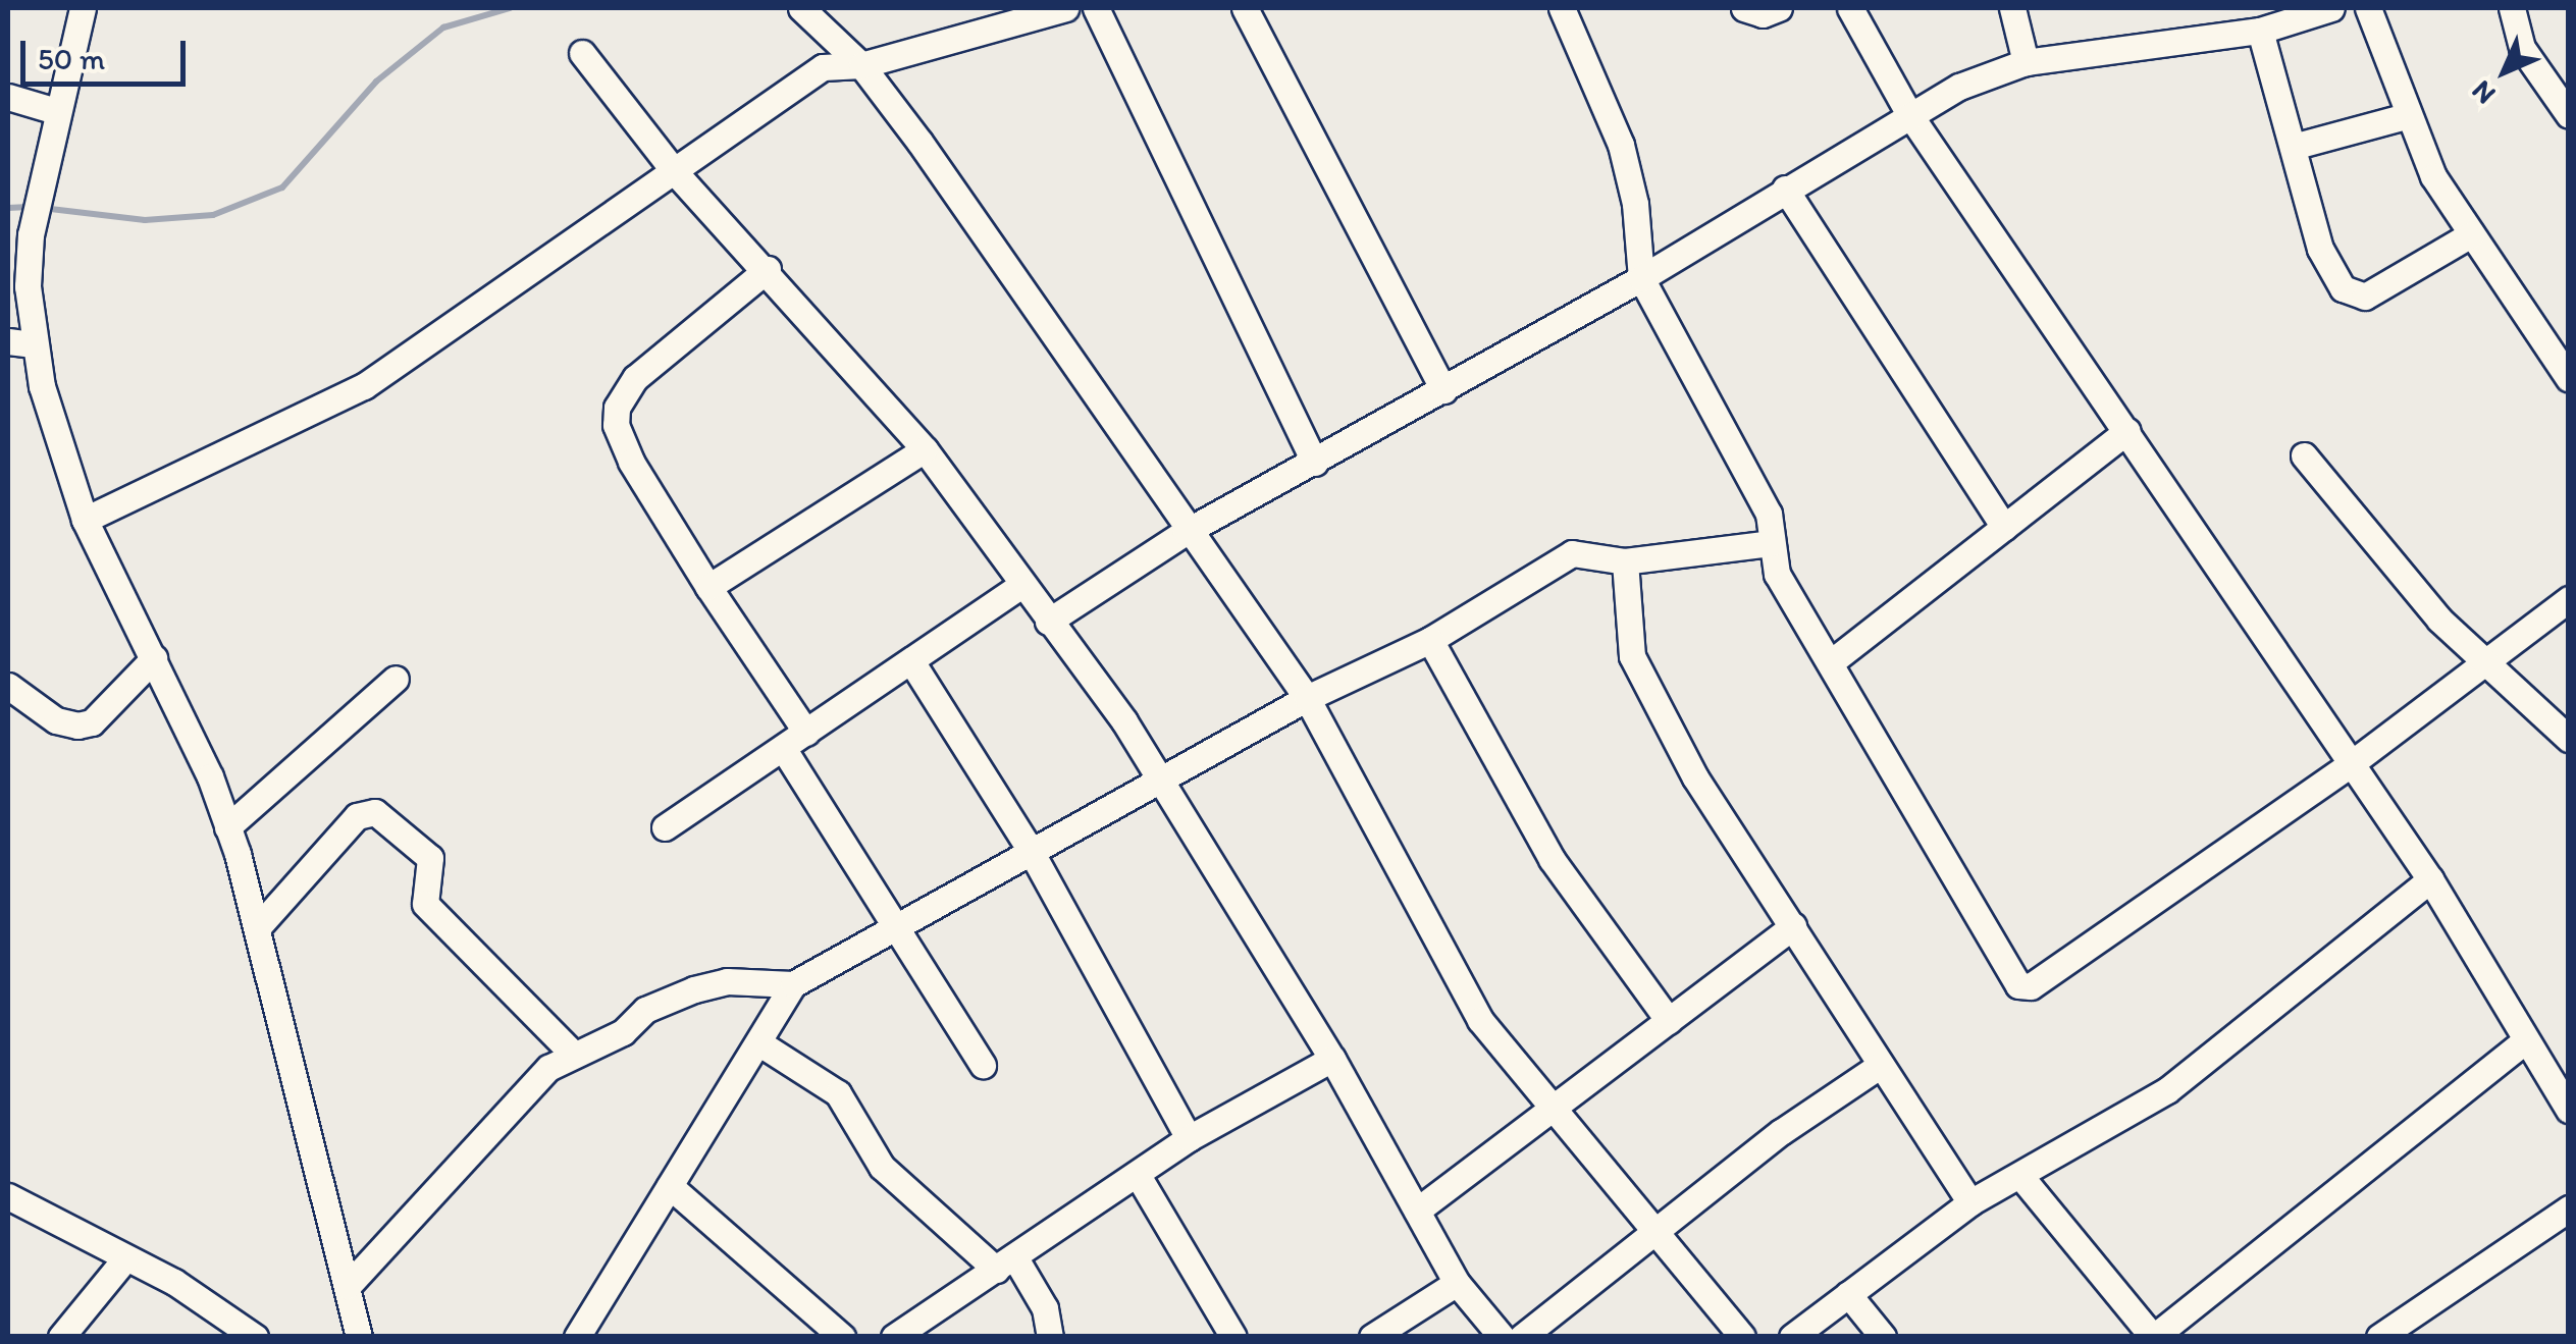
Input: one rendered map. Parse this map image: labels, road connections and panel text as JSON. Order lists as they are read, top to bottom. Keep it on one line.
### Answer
{"scale_bar":"50 m","north":"bottom left"}
